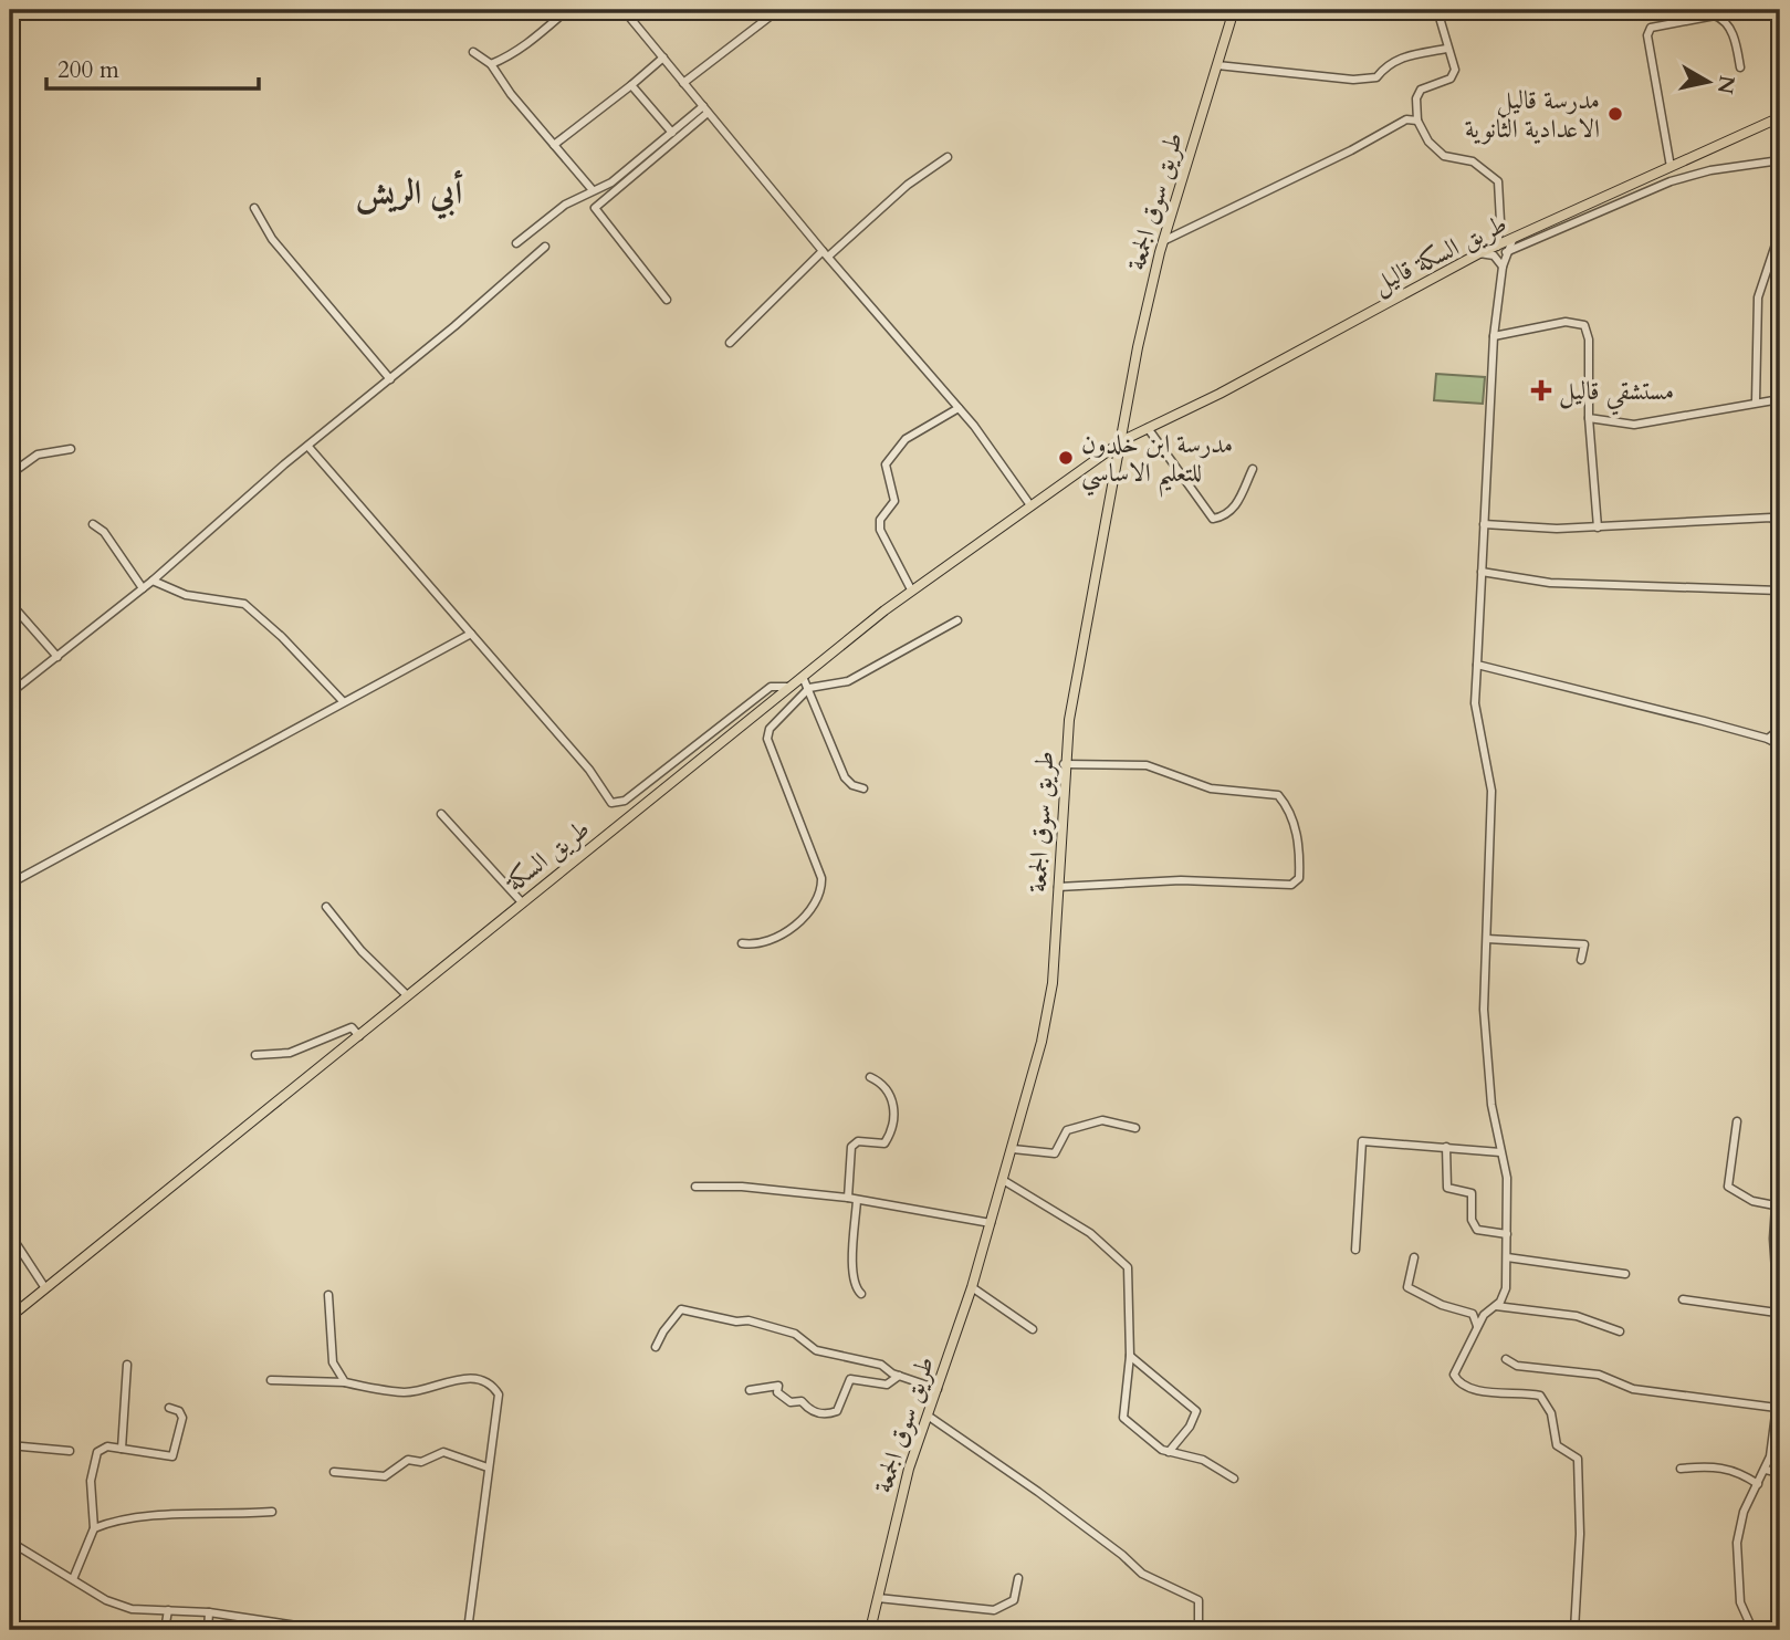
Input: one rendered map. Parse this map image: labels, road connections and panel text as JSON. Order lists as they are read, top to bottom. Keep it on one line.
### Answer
{"streets":{"main road":["طريق سوق الجمعة","طريق السكة قاليل","طريق السكة"]},"crossings":[["طريق سوق الجمعة","طريق السكة قاليل"],["طريق سوق الجمعة","طريق السكة"],["طريق السكة قاليل","طريق السكة"]],"districts":["أبي الريش"],"places":{"other":["مدرسة قاليل الاعدادية الثانوية","مدرسة ابن خلدون للتعليم الاساسي"],"health":["مستشقي قاليل"]},"scale_bar":"200 m","north":"right"}
